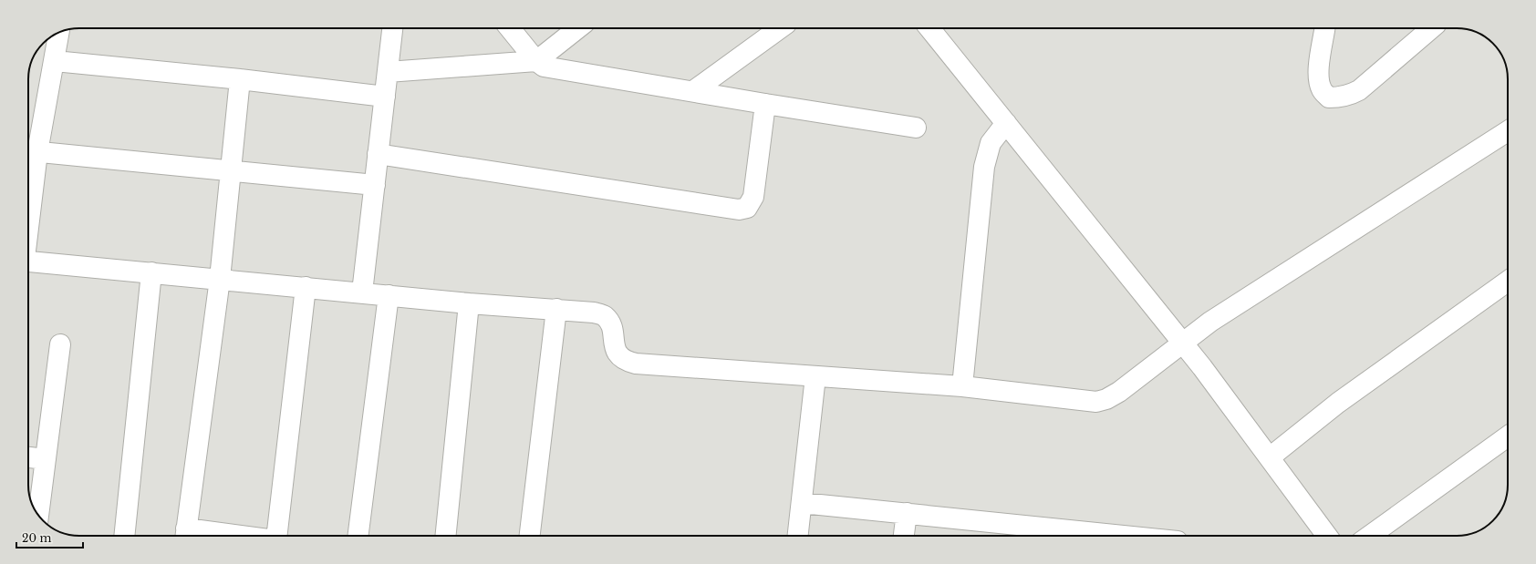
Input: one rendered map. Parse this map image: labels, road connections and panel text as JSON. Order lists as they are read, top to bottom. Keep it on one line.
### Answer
{"scale_bar":"20 m"}
